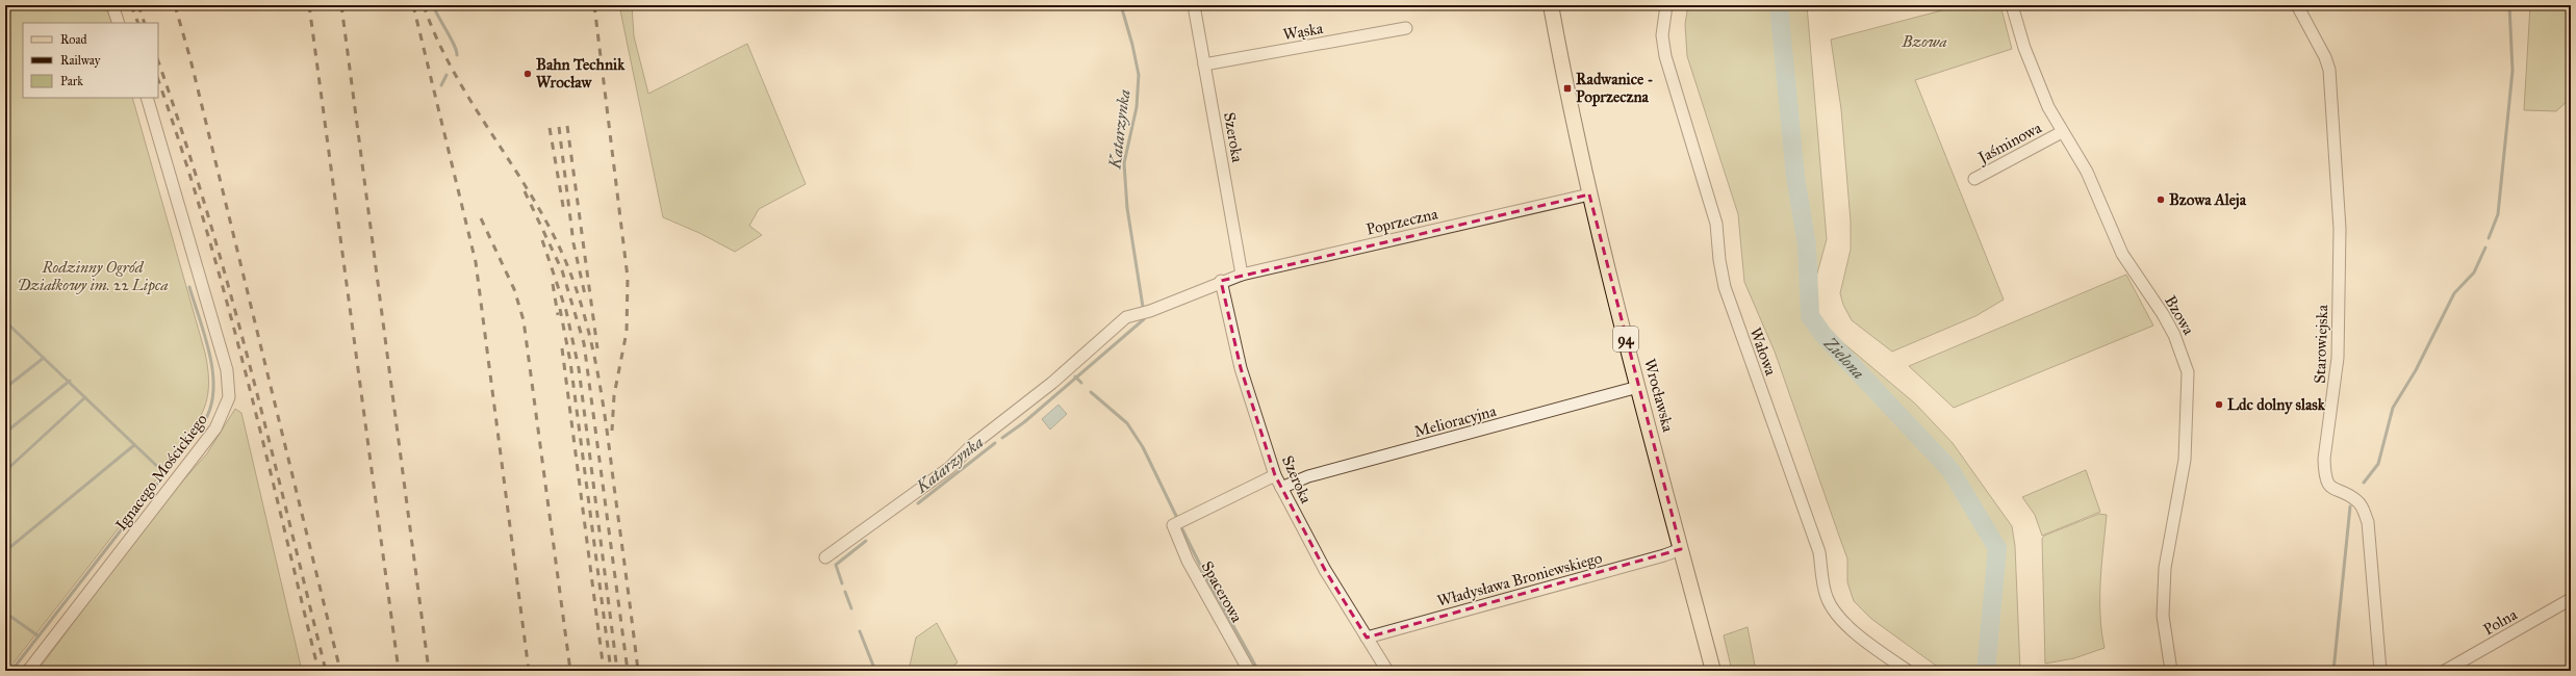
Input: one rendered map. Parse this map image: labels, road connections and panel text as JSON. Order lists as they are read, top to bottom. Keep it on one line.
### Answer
{"streets":{"main road":["94","Wrocławska"],"street":["Wąska","Szeroka","Jaśminowa","Poprzeczna","Bzowa","Starowiejska","Wałowa","Melioracyjna","Ignacego Mościckiego","Władysława Broniewskiego","Spacerowa","Polna"]},"crossings":[["Wąska","Szeroka"],["Szeroka","Poprzeczna"],["Szeroka","Melioracyjna"],["Szeroka","Władysława Broniewskiego"],["Szeroka","Spacerowa"],["Jaśminowa","Bzowa"],["Poprzeczna","Wrocławska"],["Wrocławska","Melioracyjna"],["Wrocławska","Władysława Broniewskiego"]],"water":["Katarzynka","Zielona"],"parks":["Bzowa","Rodzinny Ogród Działkowy im. 22 Lipca"],"places":{"other":["Bahn Technik Wrocław","Bzowa Aleja","Ldc dolny slask"],"transit":["Radwanice - Poprzeczna"]},"legend":["Road","Railway","Park"]}
